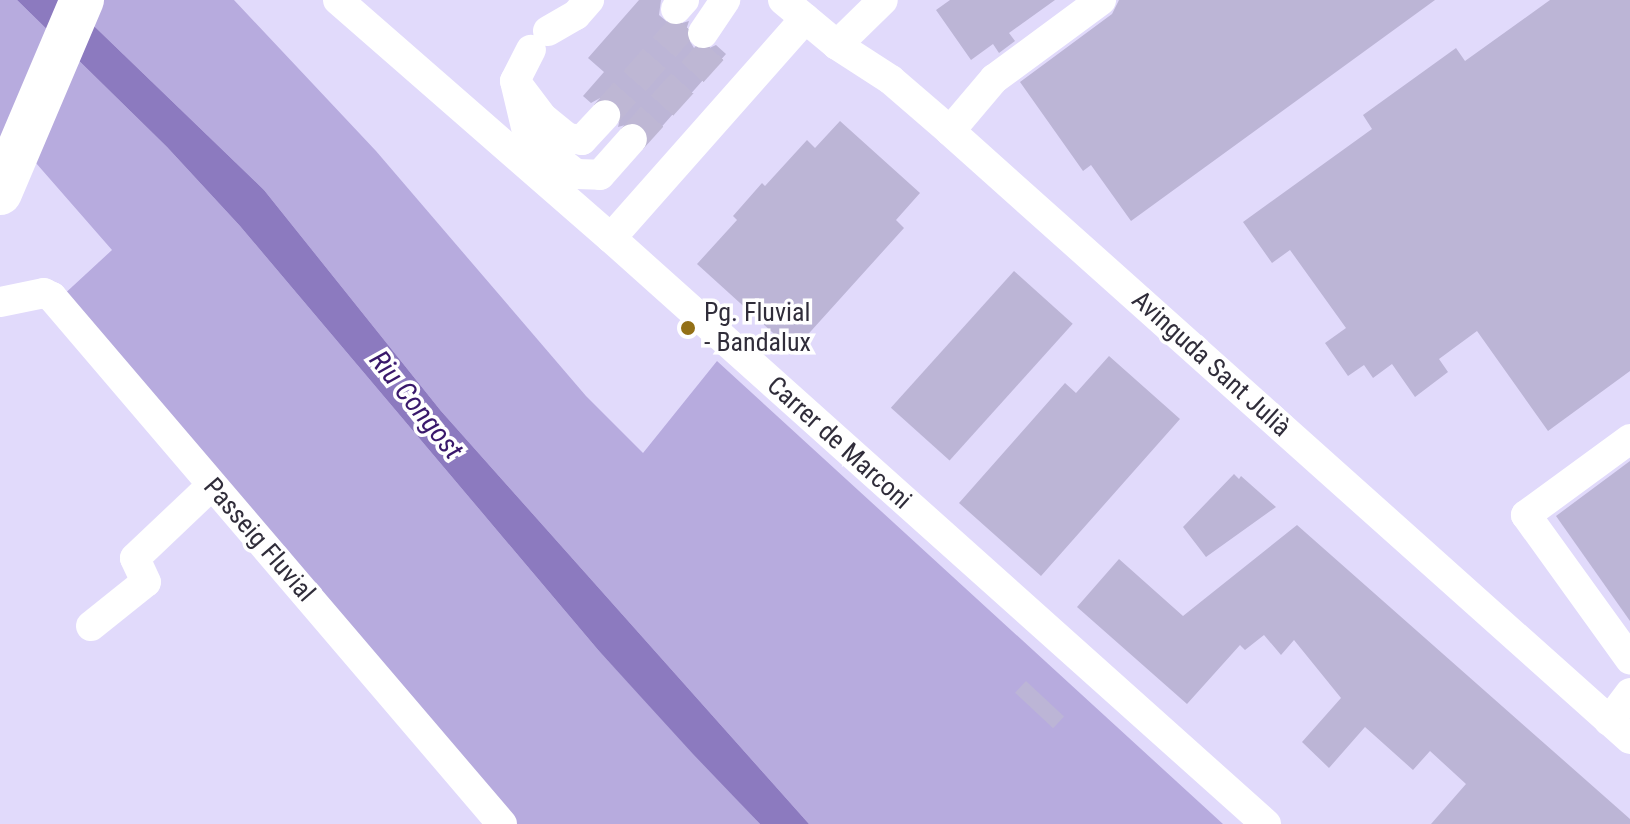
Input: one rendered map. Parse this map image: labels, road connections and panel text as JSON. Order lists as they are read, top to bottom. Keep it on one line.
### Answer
{"streets":{"street":["Avinguda Sant Julià","Carrer de Marconi","Passeig Fluvial"]},"water":["Riu Congost"],"places":["Pg. Fluvial - Bandalux"]}
